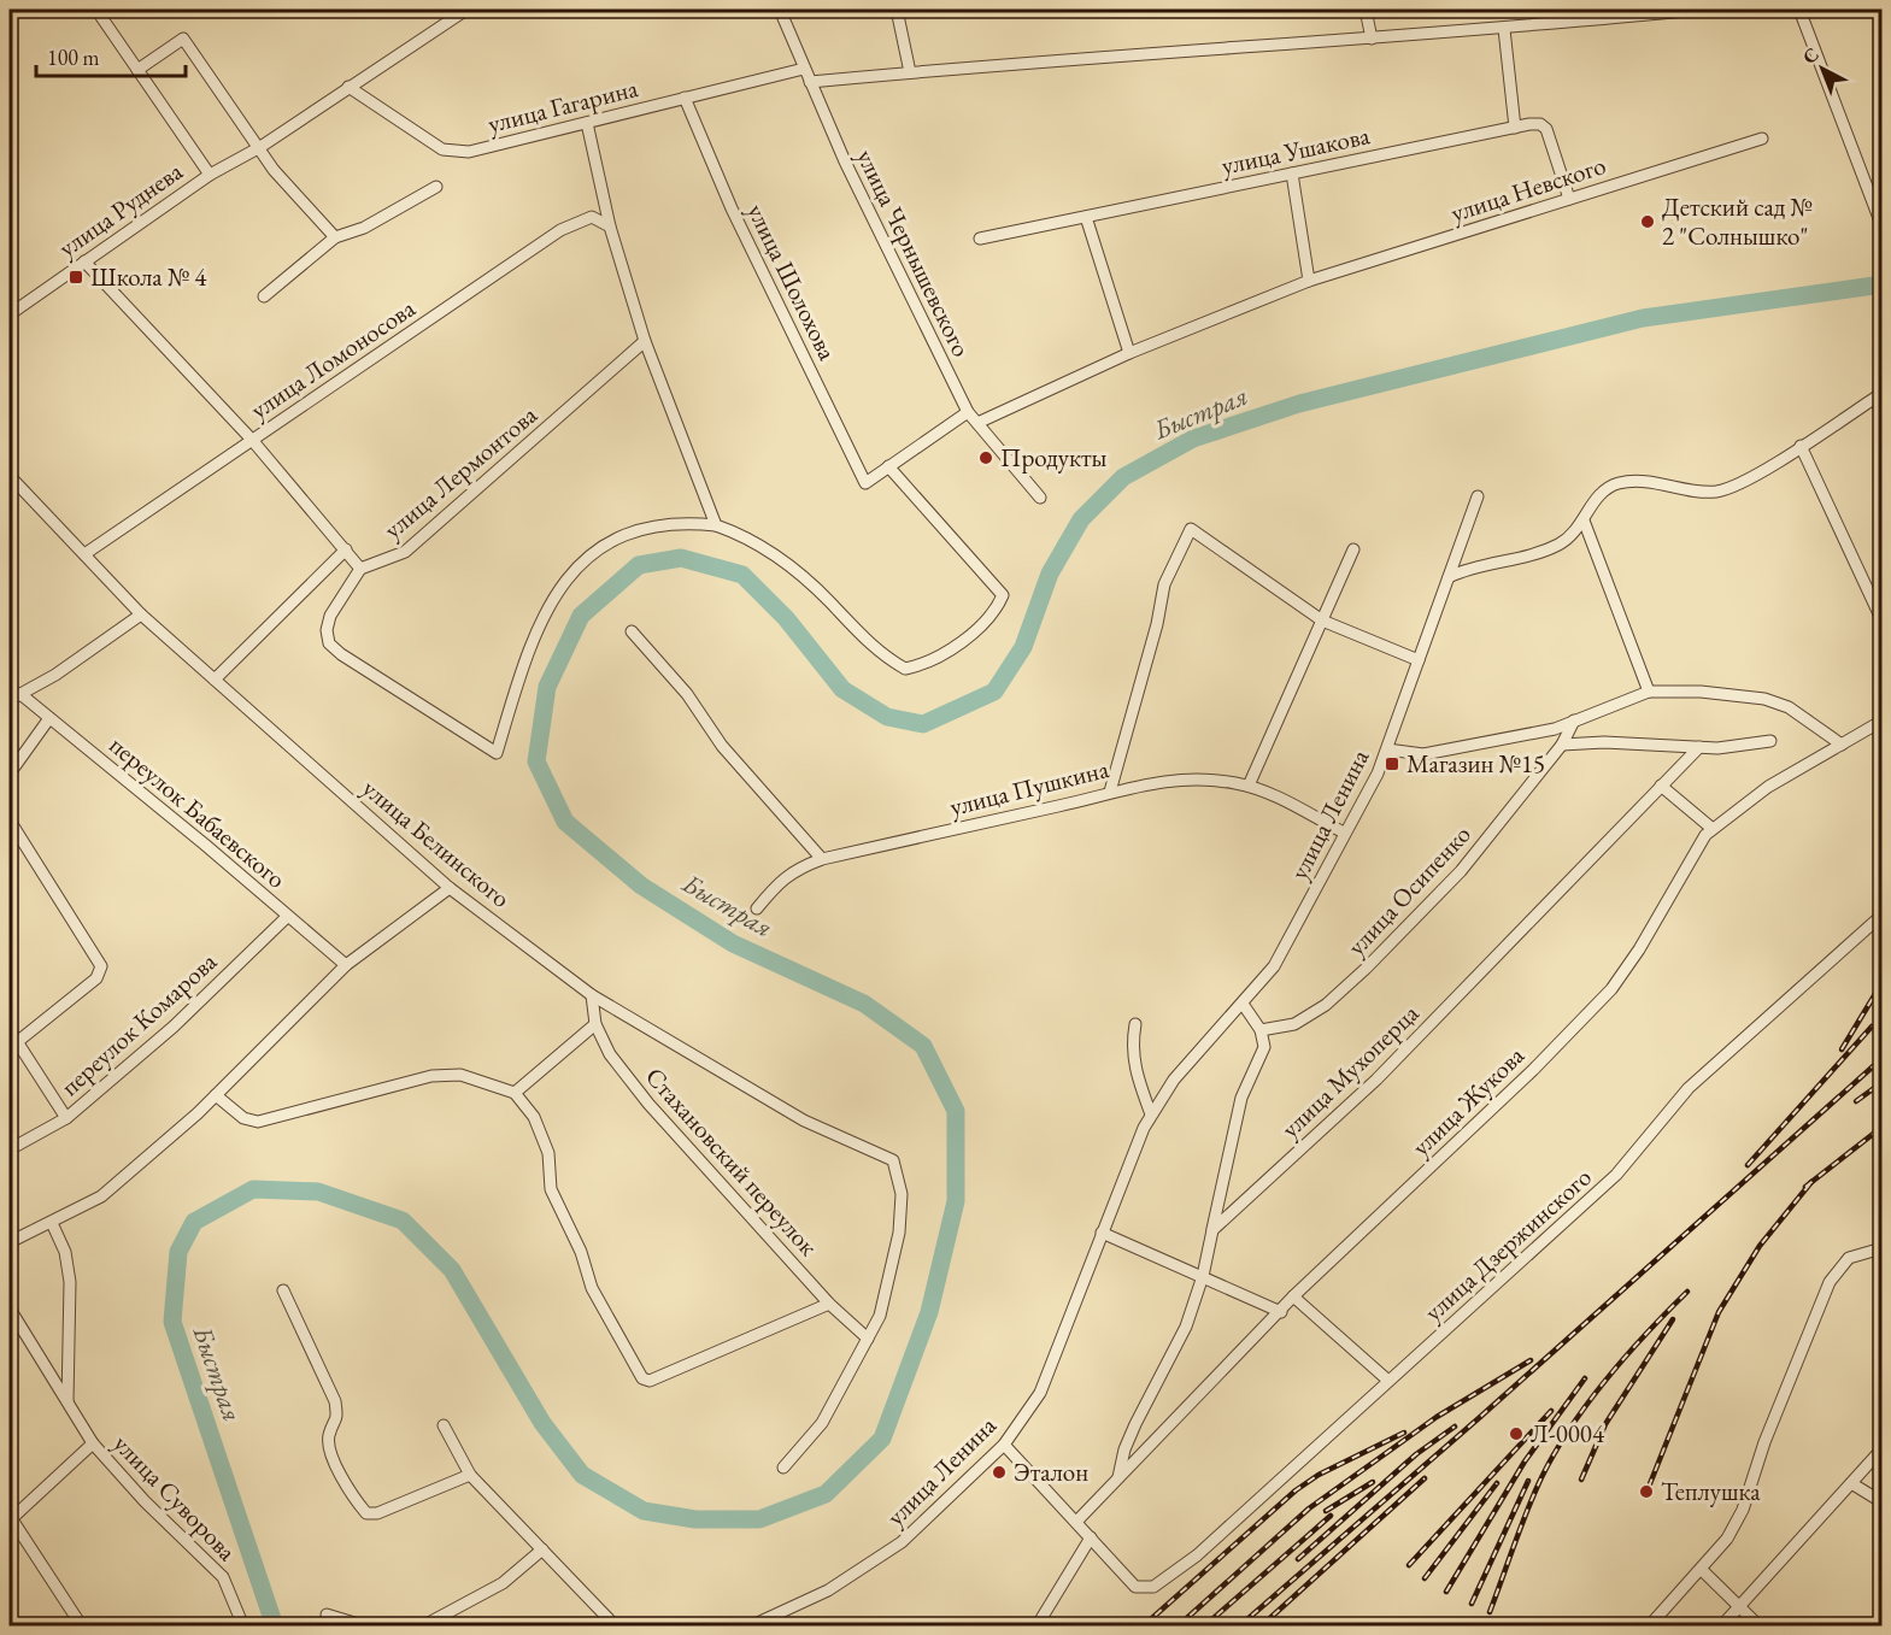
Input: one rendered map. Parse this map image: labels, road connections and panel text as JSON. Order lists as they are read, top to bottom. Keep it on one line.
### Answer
{"streets":{"street":["улица Гагарина","улица Ушакова","улица Невского","улица Руднева","улица Чернышевского","улица Шолохова","улица Ломоносова","улица Лермонтова","улица Пушкина","переулок Бабаевского","улица Ленина","улица Белинского","улица Осипенко","переулок Комарова","улица Мухоперца","улица Жукова","Стахановский переулок","улица Дзержинского","улица Суворова"]},"crossings":[["улица Гагарина","улица Руднева"],["улица Гагарина","улица Чернышевского"],["улица Гагарина","улица Шолохова"],["улица Ушакова","улица Невского"],["улица Невского","улица Чернышевского"],["улица Ломоносова","улица Белинского"],["улица Пушкина","улица Ленина"],["переулок Бабаевского","переулок Комарова"],["улица Белинского","Стахановский переулок"]],"water":["Быстрая"],"places":{"other":["Детский сад № 2 \"Солнышко\"","Продукты","Л-0004","Эталон","Теплушка"],"transit":["Школа № 4","Магазин №15"]},"scale_bar":"100 m","north":"top left"}
